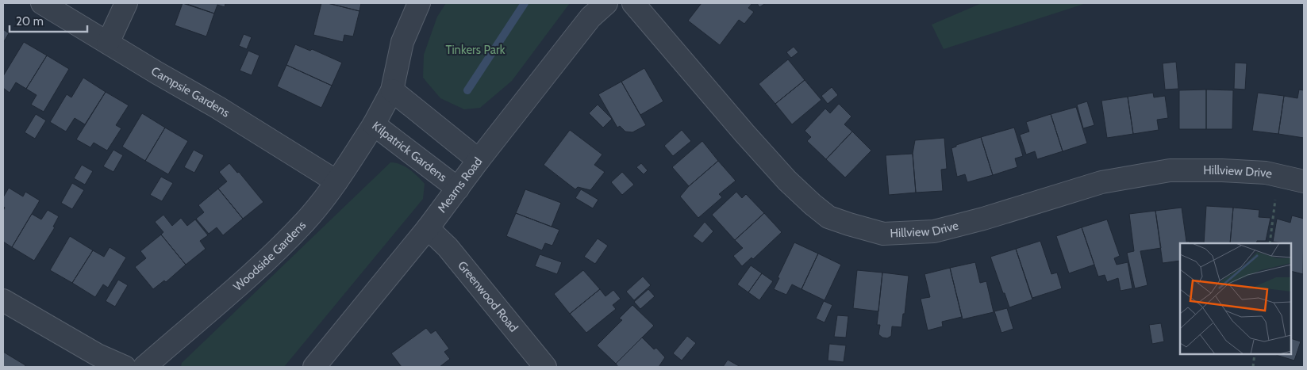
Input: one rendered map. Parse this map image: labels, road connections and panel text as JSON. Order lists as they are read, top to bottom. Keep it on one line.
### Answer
{"streets":{"street":["Campsie Gardens","Kilpatrick Gardens","Hillview Drive","Mearns Road","Woodside Gardens","Greenwood Road"]},"crossings":[["Campsie Gardens","Woodside Gardens"],["Kilpatrick Gardens","Mearns Road"],["Kilpatrick Gardens","Woodside Gardens"],["Mearns Road","Greenwood Road"]],"parks":["Tinkers Park"],"scale_bar":"20 m"}
